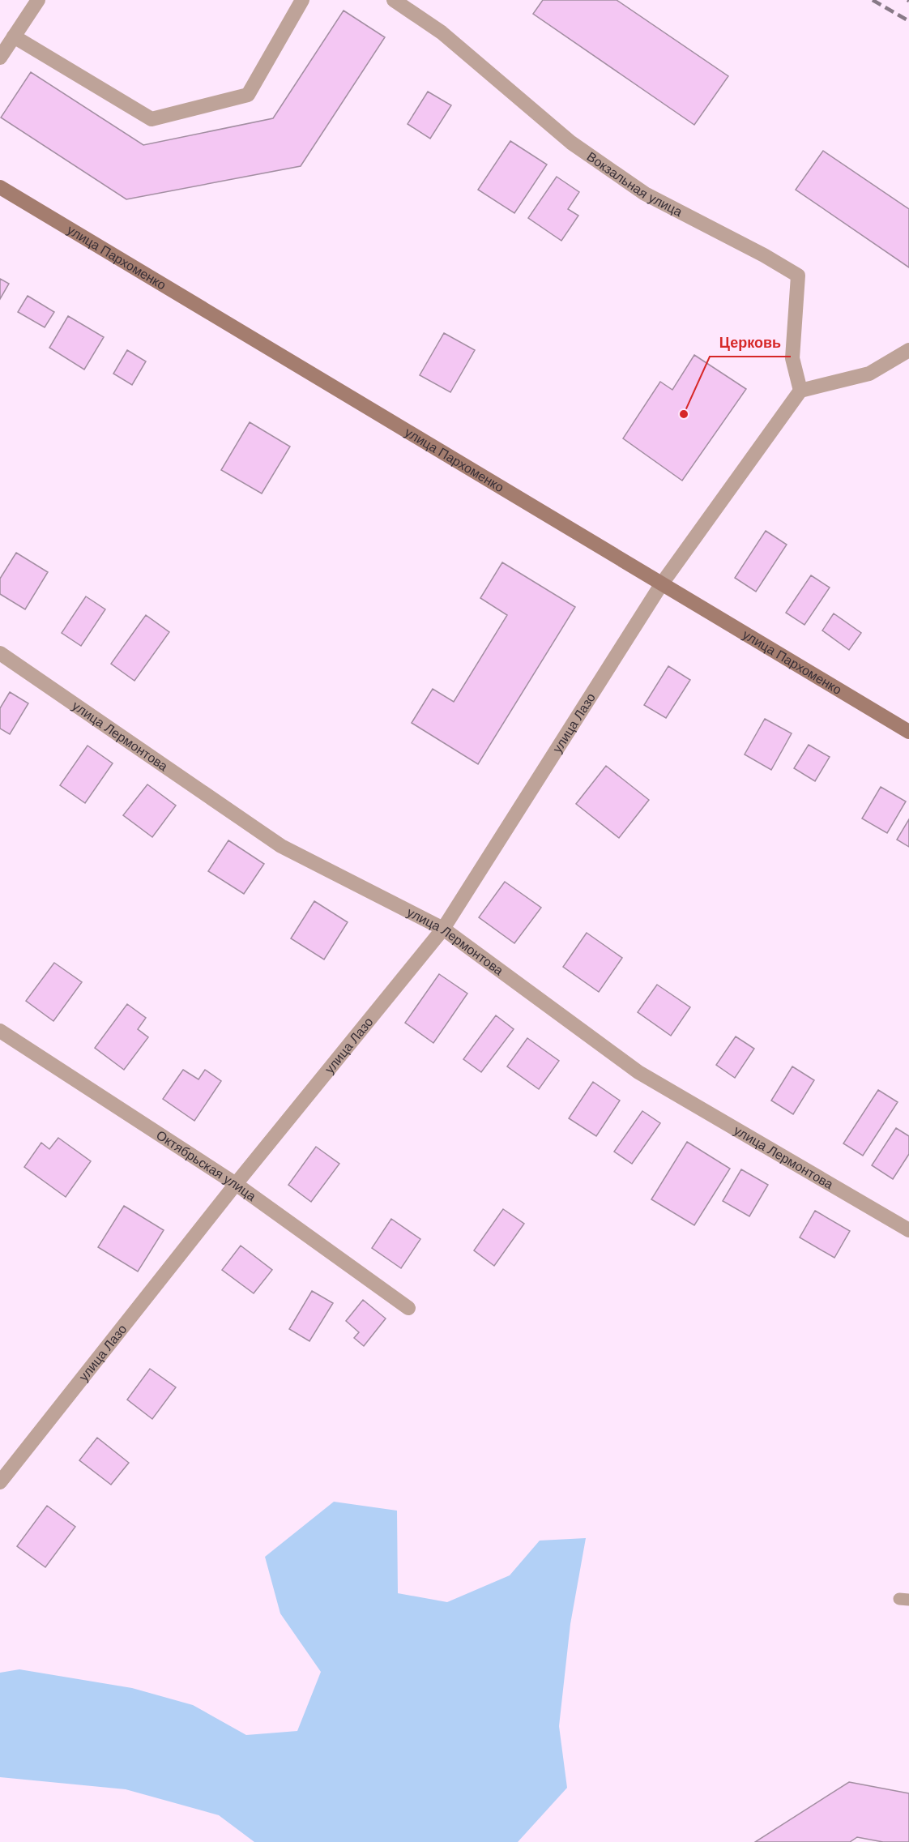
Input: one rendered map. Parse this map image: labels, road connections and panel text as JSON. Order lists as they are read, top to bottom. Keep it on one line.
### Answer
{"streets":{"street":["Вокзальная улица","улица Пархоменко","улица Лазо","улица Лермонтова","Октябрьская улица"]},"crossings":[["Вокзальная улица","улица Лазо"],["улица Пархоменко","улица Лазо"],["улица Лазо","улица Лермонтова"],["улица Лазо","Октябрьская улица"]],"places":["Церковь"]}
